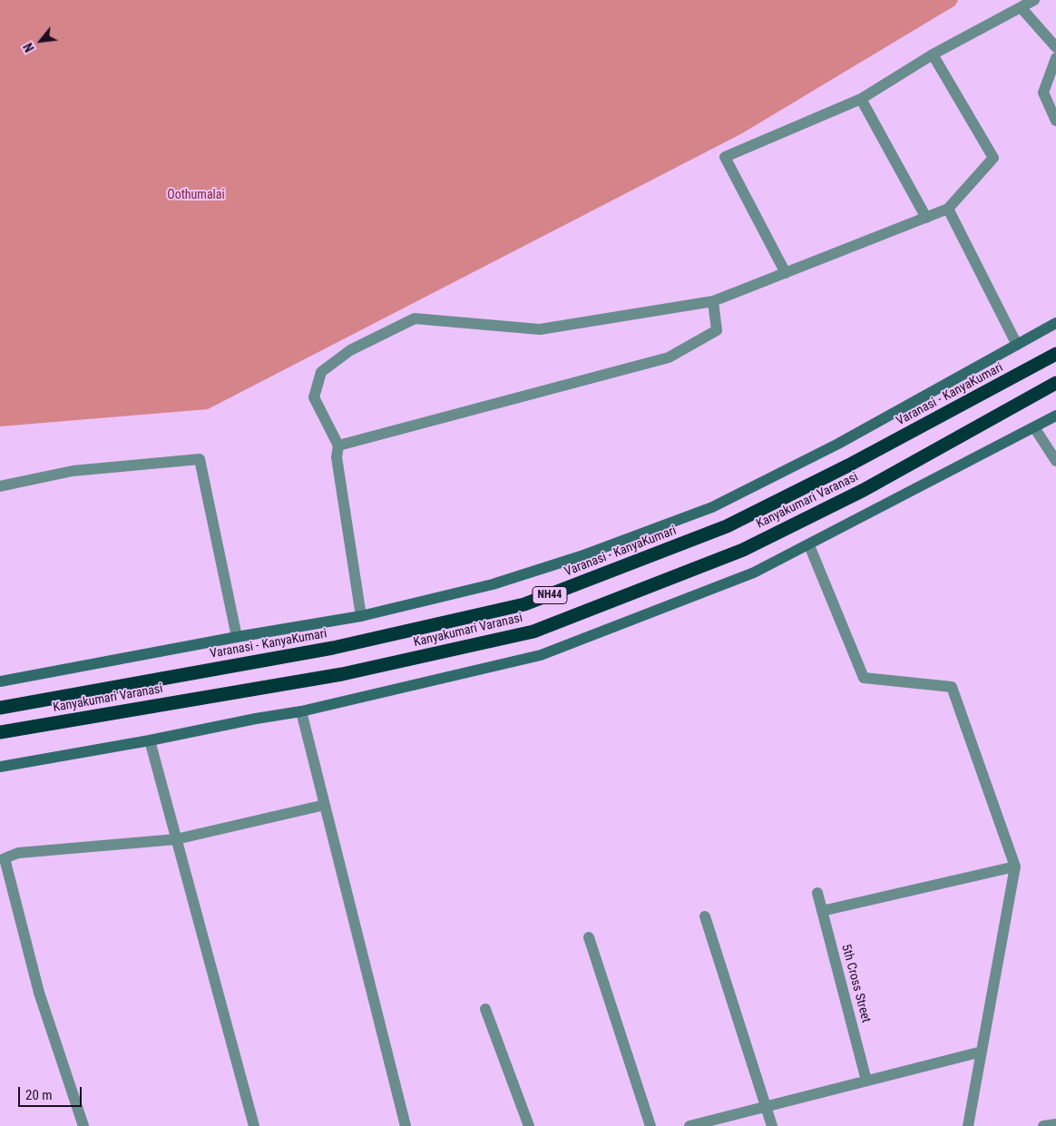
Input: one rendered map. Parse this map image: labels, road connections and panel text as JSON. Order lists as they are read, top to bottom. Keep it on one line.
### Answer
{"streets":{"highway":["Varanasi - KanyaKumari","Kanyakumari Varanasi","NH44"],"street":["5th Cross Street"]},"parks":["Oothumalai"],"scale_bar":"20 m","north":"bottom left"}
